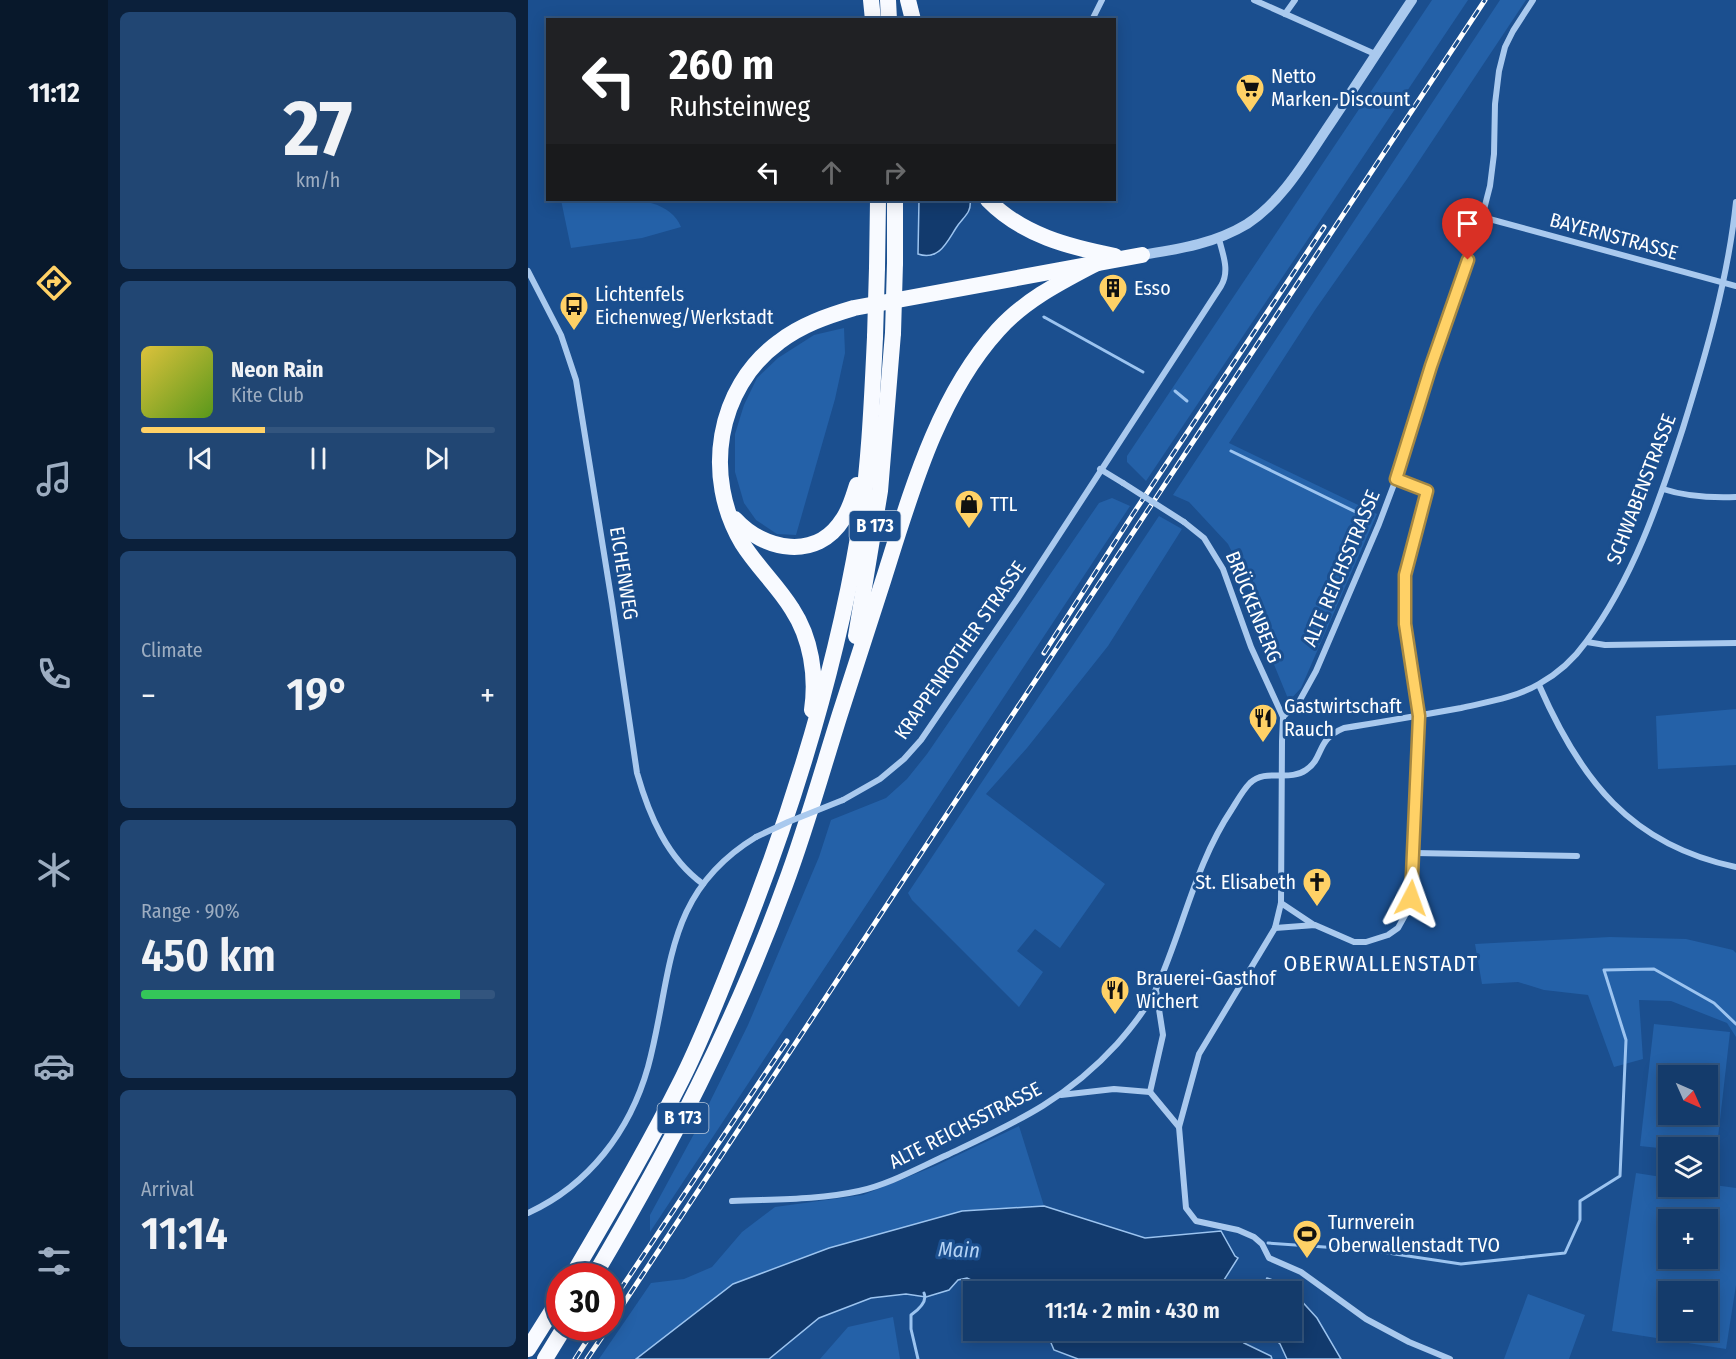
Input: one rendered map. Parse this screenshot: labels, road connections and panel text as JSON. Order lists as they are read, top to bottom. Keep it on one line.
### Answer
{"streets":{"highway":["B 173"],"street":["BAYERNSTRASSE","SCHWABENSTRASSE","ALTE REICHSSTRASSE","EICHENWEG","BRÜCKENBERG","KRAPPENROTHER STRASSE"]},"crossings":[["BAYERNSTRASSE","SCHWABENSTRASSE"],["BAYERNSTRASSE","ALTE REICHSSTRASSE"],["SCHWABENSTRASSE","ALTE REICHSSTRASSE"],["SCHWABENSTRASSE","BRÜCKENBERG"],["ALTE REICHSSTRASSE","BRÜCKENBERG"],["EICHENWEG","KRAPPENROTHER STRASSE"],["BRÜCKENBERG","KRAPPENROTHER STRASSE"]],"districts":["OBERWALLENSTADT"],"water":["Main"],"places":{"supermarket":["Netto Marken-Discount"],"building":["Esso"],"bus stop":["Lichtenfels Eichenweg/Werkstadt"],"shop":["TTL"],"restaurant":["Gastwirtschaft Rauch","Brauerei-Gasthof Wichert"],"church":["St. Elisabeth"],"sports":["Turnverein Oberwallenstadt TVO"]},"north":"bottom right","page":{"tabs":"11:12","tile":[["27","km/h"],"Climate",["Range · 90%","450 km"],["Arrival","11:14"]],"turn":["260 m","Ruhsteinweg"],"song":["Neon Rain","Kite Club"],"heat":["−","19°","+"],"map_buttons":["+","−"],"limit":"30","trip":"11:14 · 2 min · 430 m"}}
